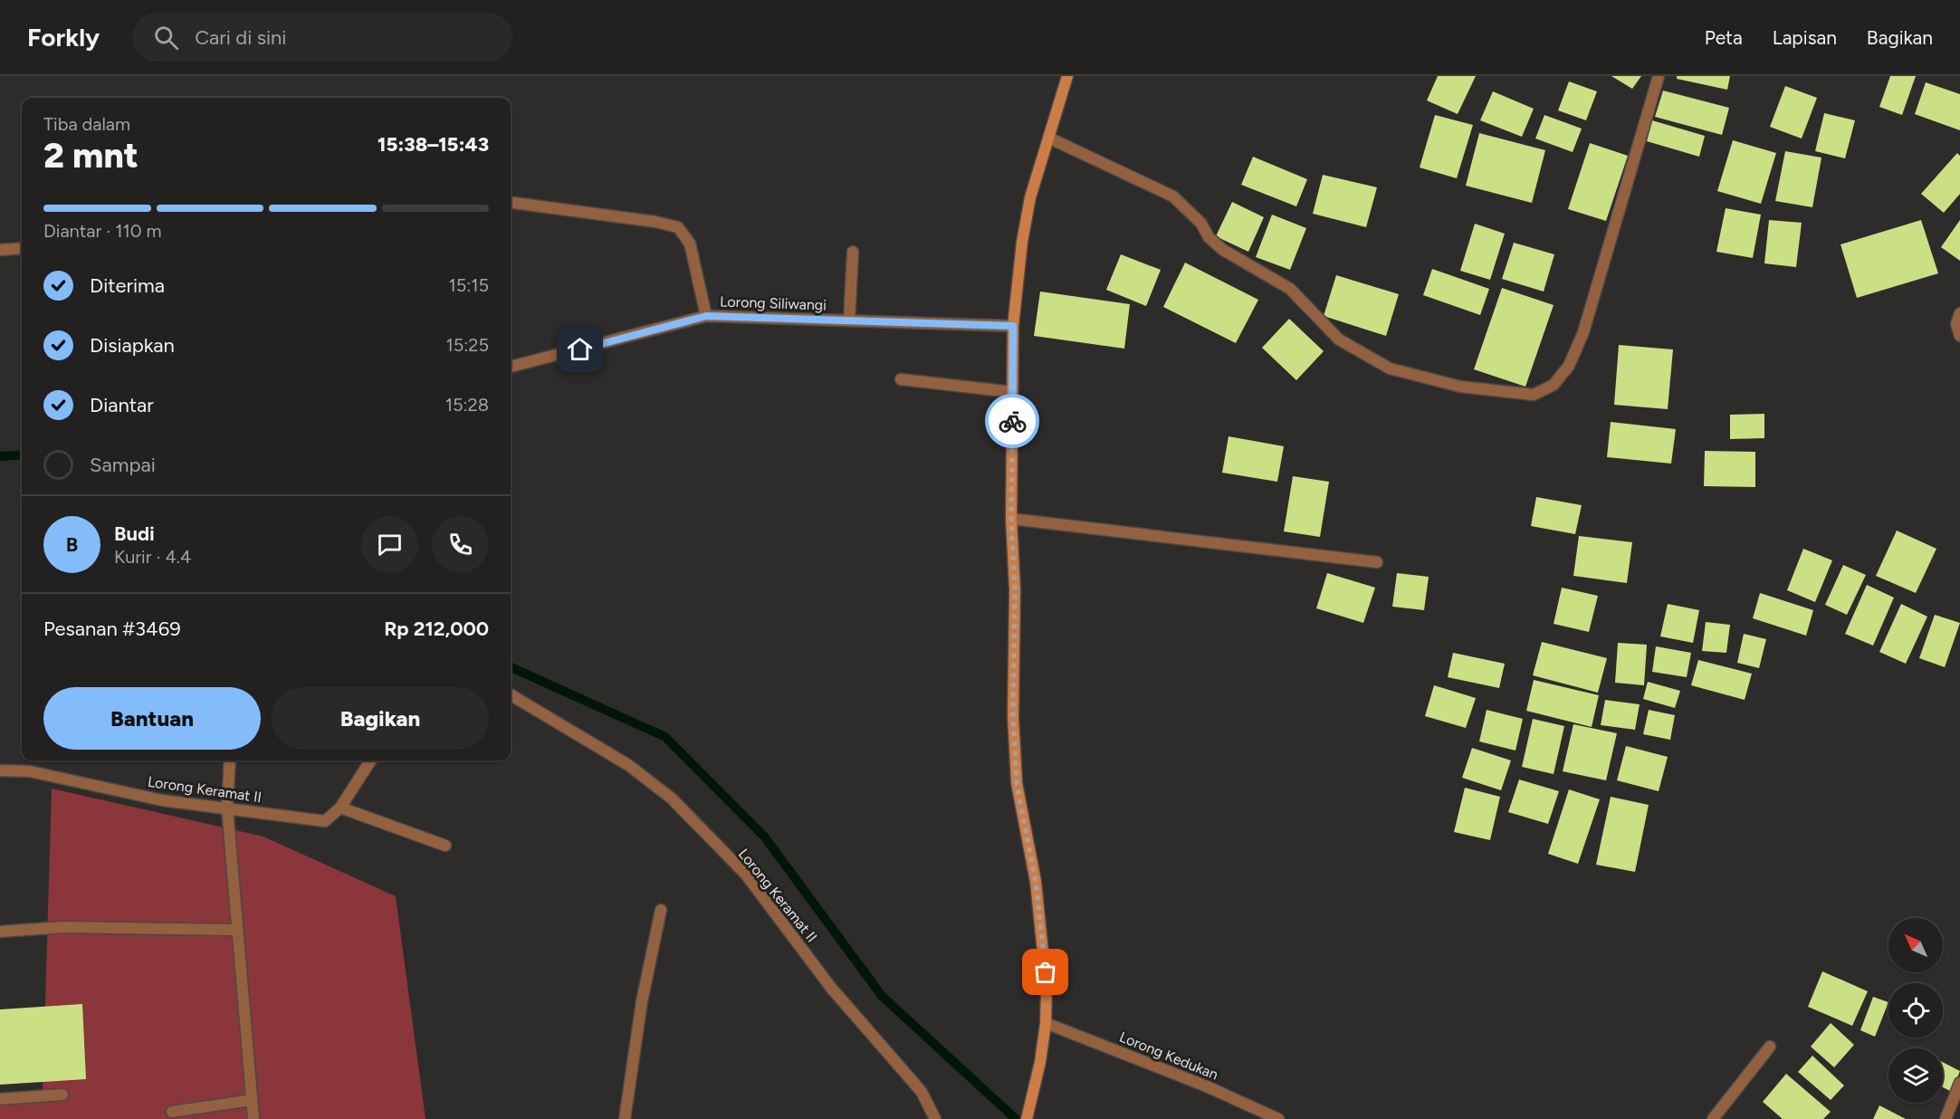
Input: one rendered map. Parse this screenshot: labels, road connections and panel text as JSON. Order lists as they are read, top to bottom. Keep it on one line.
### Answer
{"streets":{"street":["Lorong Siliwangi","Lorong Keramat II","Lorong Kedukan"]},"north":"top left","page":{"header":"Forkly","search":"Cari di sini","nav":["Peta","Lapisan","Bagikan"],"heading":["2 mnt","Tiba dalam","15:38–15:43"],"panel":["Budi","Kurir · 4.4","Pesanan #3469","Rp 212,000"],"bar":"Diantar · 110 m","list":[["Diterima","15:15"],["Disiapkan","15:25"],["Diantar","15:28"],"Sampai"],"round":"B","buttons":["Bantuan","Bagikan"]}}
